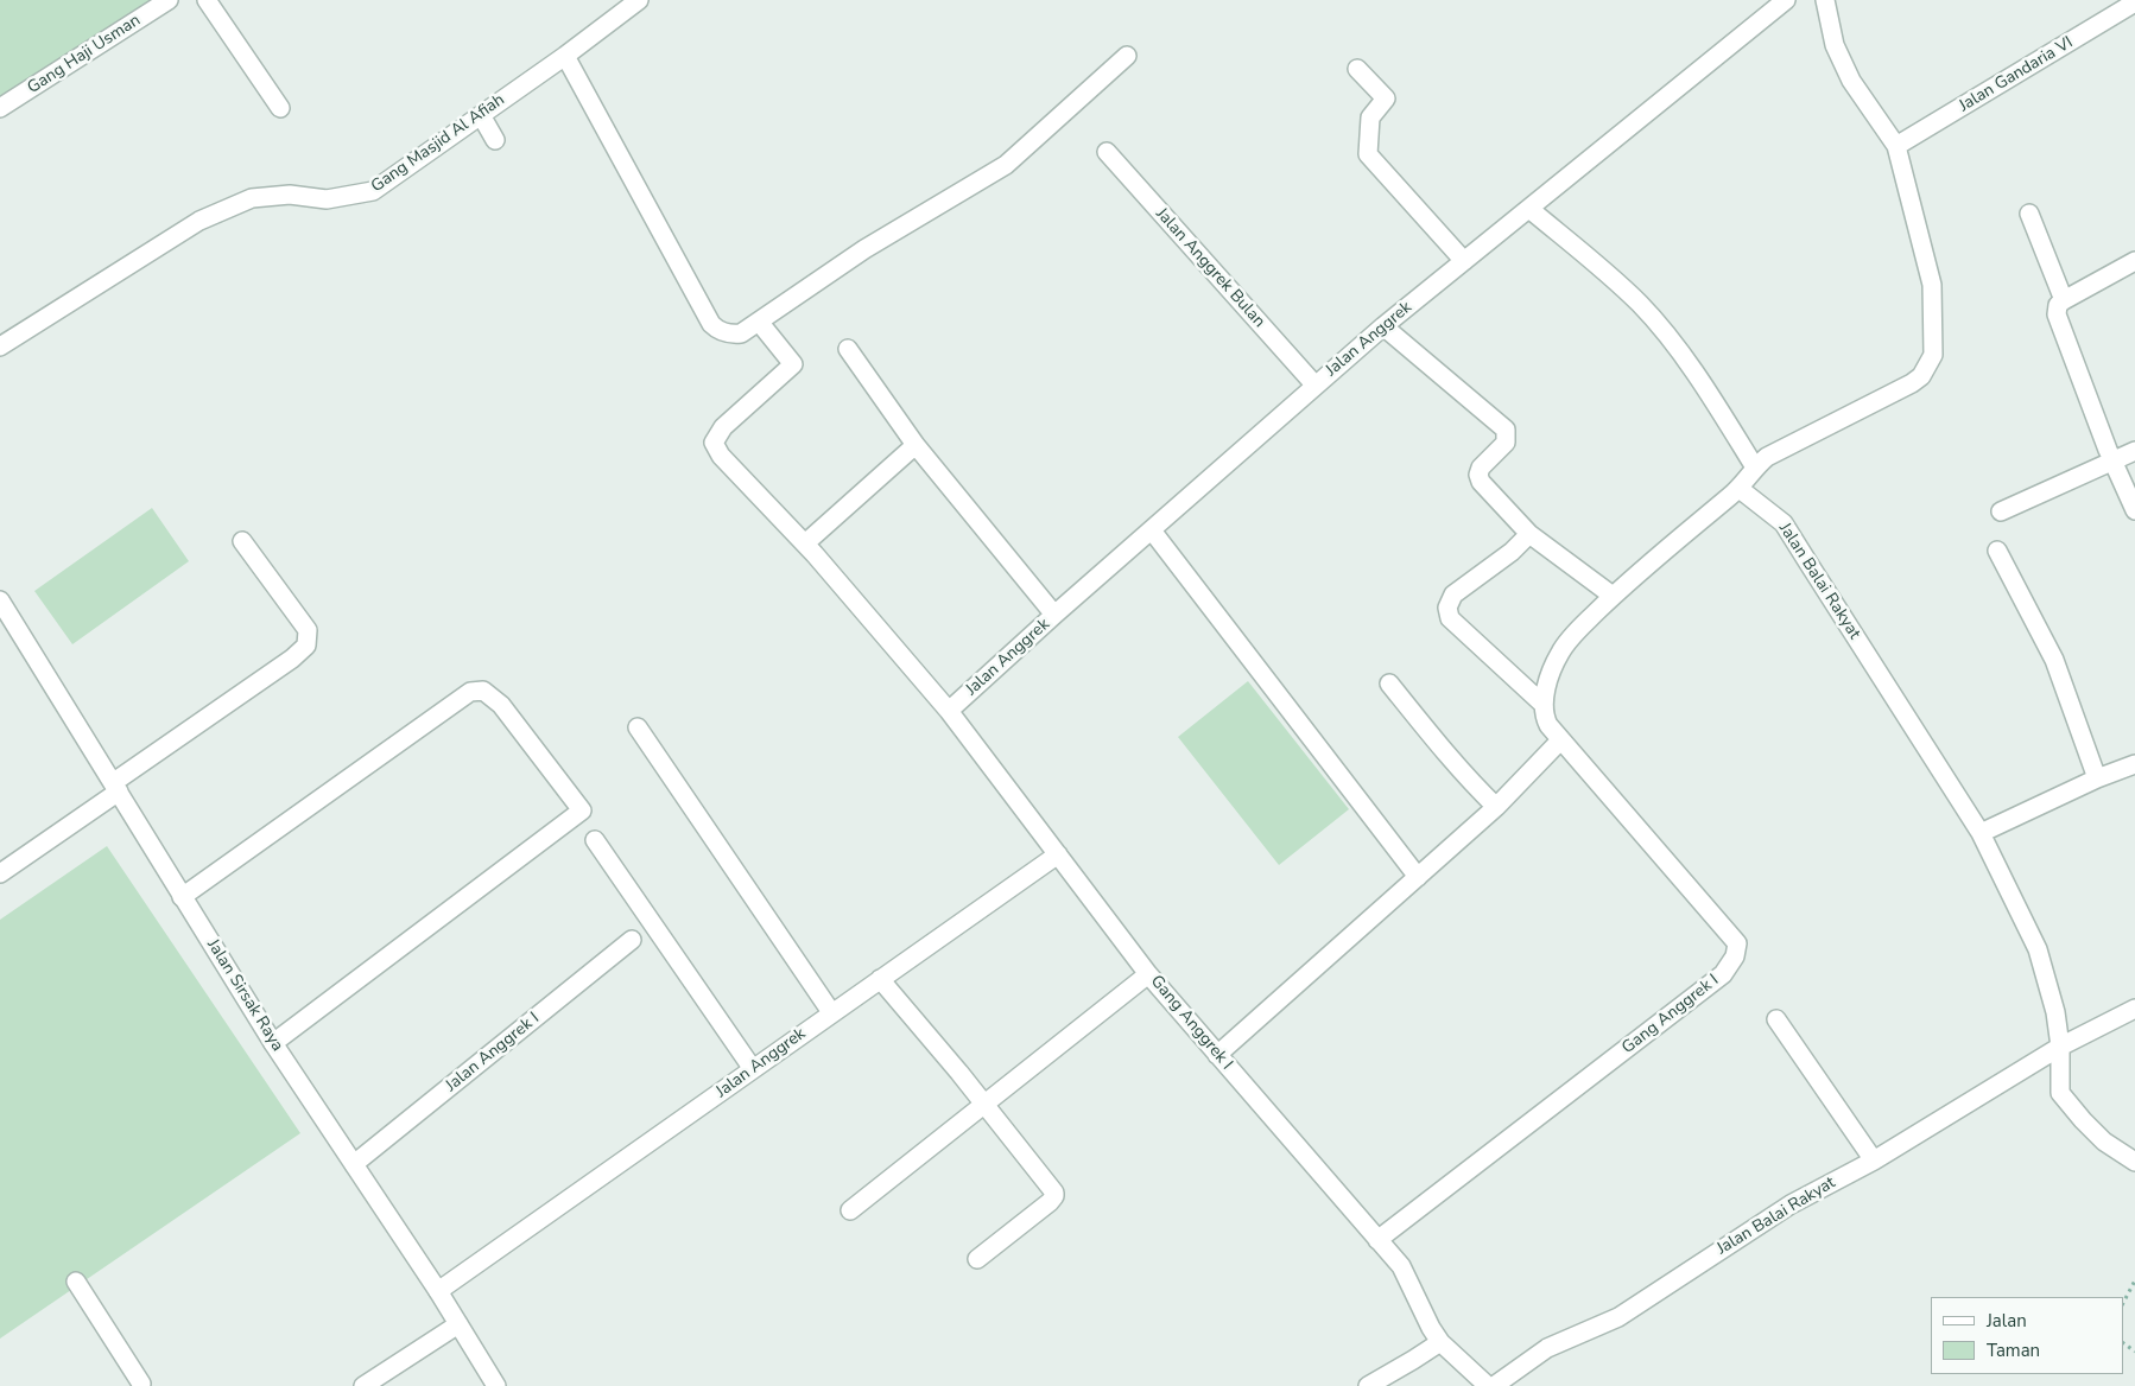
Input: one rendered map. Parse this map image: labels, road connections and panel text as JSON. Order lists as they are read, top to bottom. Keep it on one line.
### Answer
{"streets":{"street":["Gang Haji Usman","Jalan Gandaria VI","Gang Masjid Al Afiah","Jalan Anggrek Bulan","Jalan Anggrek","Jalan Balai Rakyat","Jalan Sirsak Raya","Gang Anggrek I","Jalan Anggrek I"]},"crossings":[["Jalan Anggrek Bulan","Jalan Anggrek"],["Jalan Anggrek","Jalan Sirsak Raya"],["Jalan Anggrek","Gang Anggrek I"],["Jalan Sirsak Raya","Jalan Anggrek I"]],"legend":["Jalan","Taman"]}
